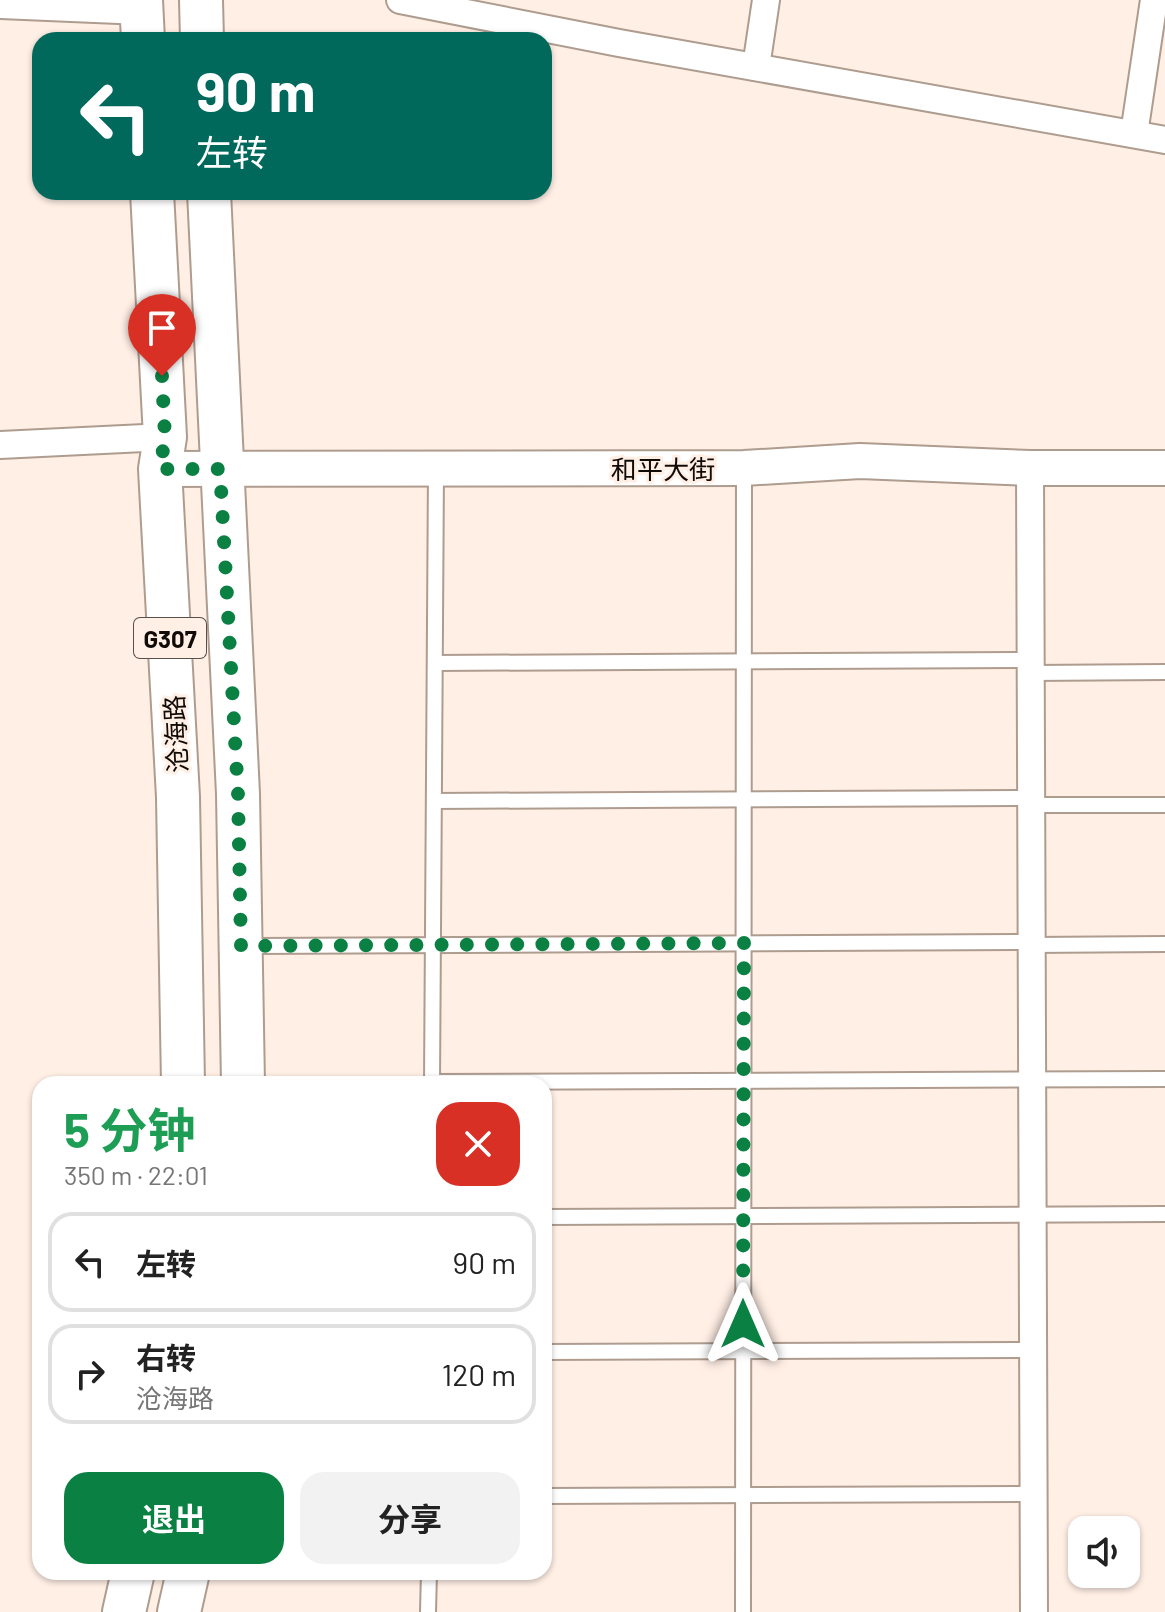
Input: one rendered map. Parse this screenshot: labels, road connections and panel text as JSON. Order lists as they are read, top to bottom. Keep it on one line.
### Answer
{"streets":{"main road":["G307","沧海路"],"street":["和平大街"]},"crossings":[["和平大街","G307"],["和平大街","沧海路"]],"page":{"turn":["90 m","左转"],"heading":["5 分钟","350 m · 22:01"],"list":[{"name":"左转","value":"90 m"},{"name":"右转","note":"沧海路","value":"120 m"}],"buttons":["退出","分享"]}}
